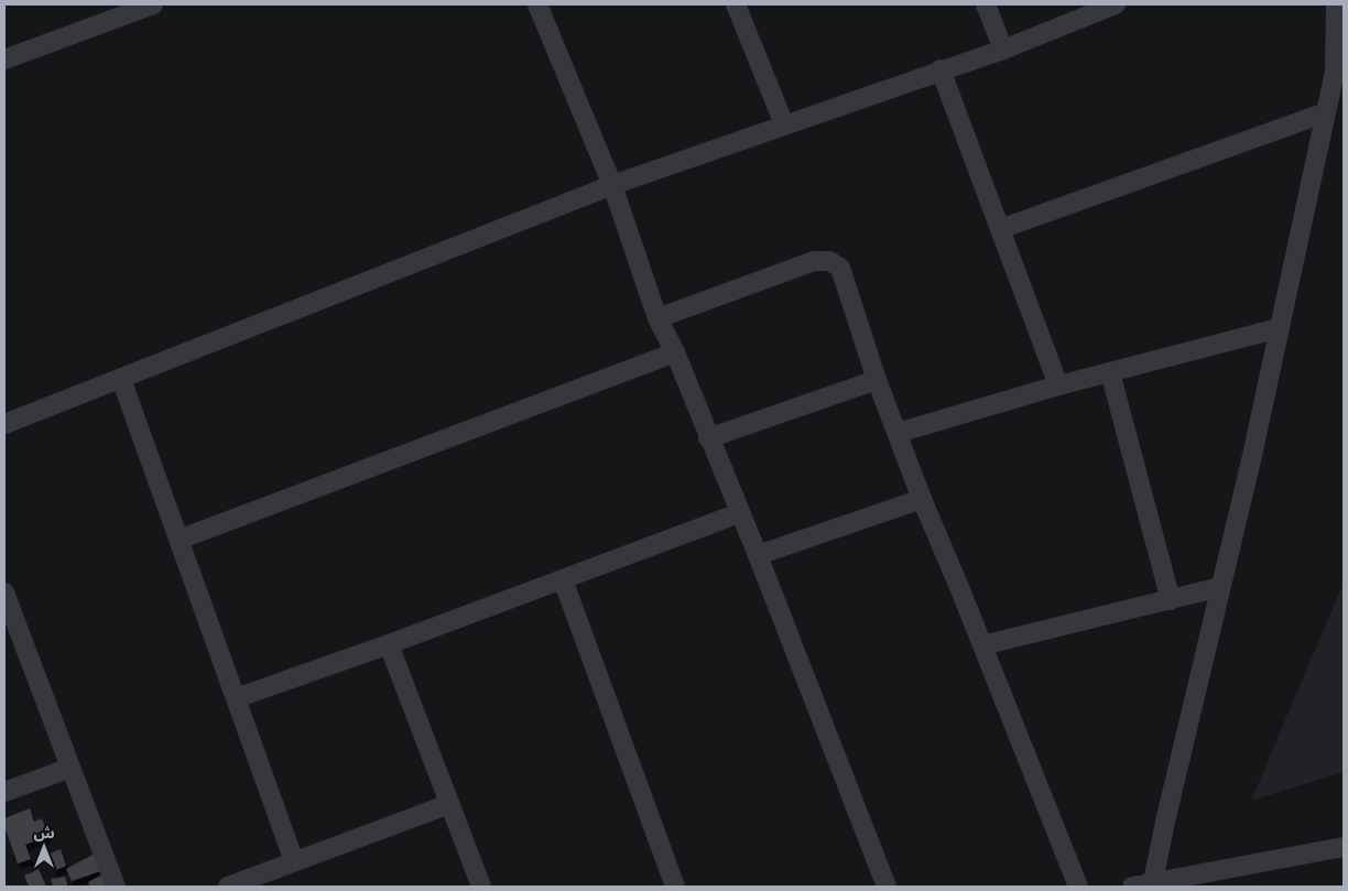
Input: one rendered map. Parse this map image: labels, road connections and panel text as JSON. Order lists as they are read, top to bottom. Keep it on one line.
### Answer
{"north":"top"}
